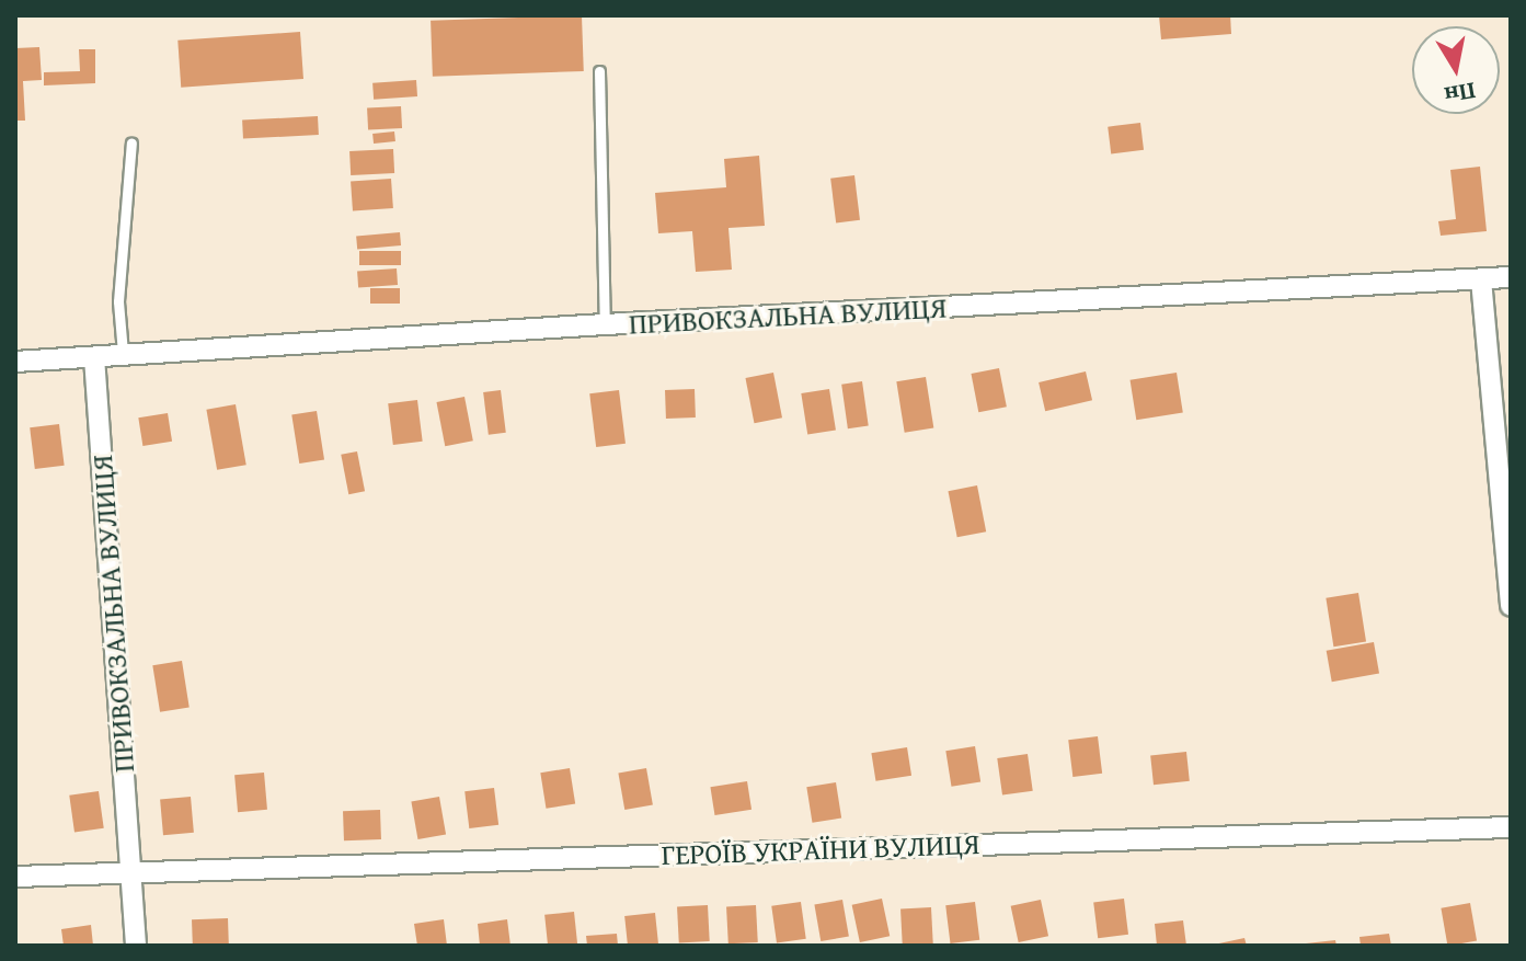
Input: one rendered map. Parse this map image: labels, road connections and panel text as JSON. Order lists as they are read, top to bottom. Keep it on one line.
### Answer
{"streets":{"street":["ПРИВОКЗАЛЬНА ВУЛИЦЯ","ГЕРОЇВ УКРАЇНИ ВУЛИЦЯ"]},"crossings":[["ПРИВОКЗАЛЬНА ВУЛИЦЯ","ГЕРОЇВ УКРАЇНИ ВУЛИЦЯ"]],"north":"bottom"}
